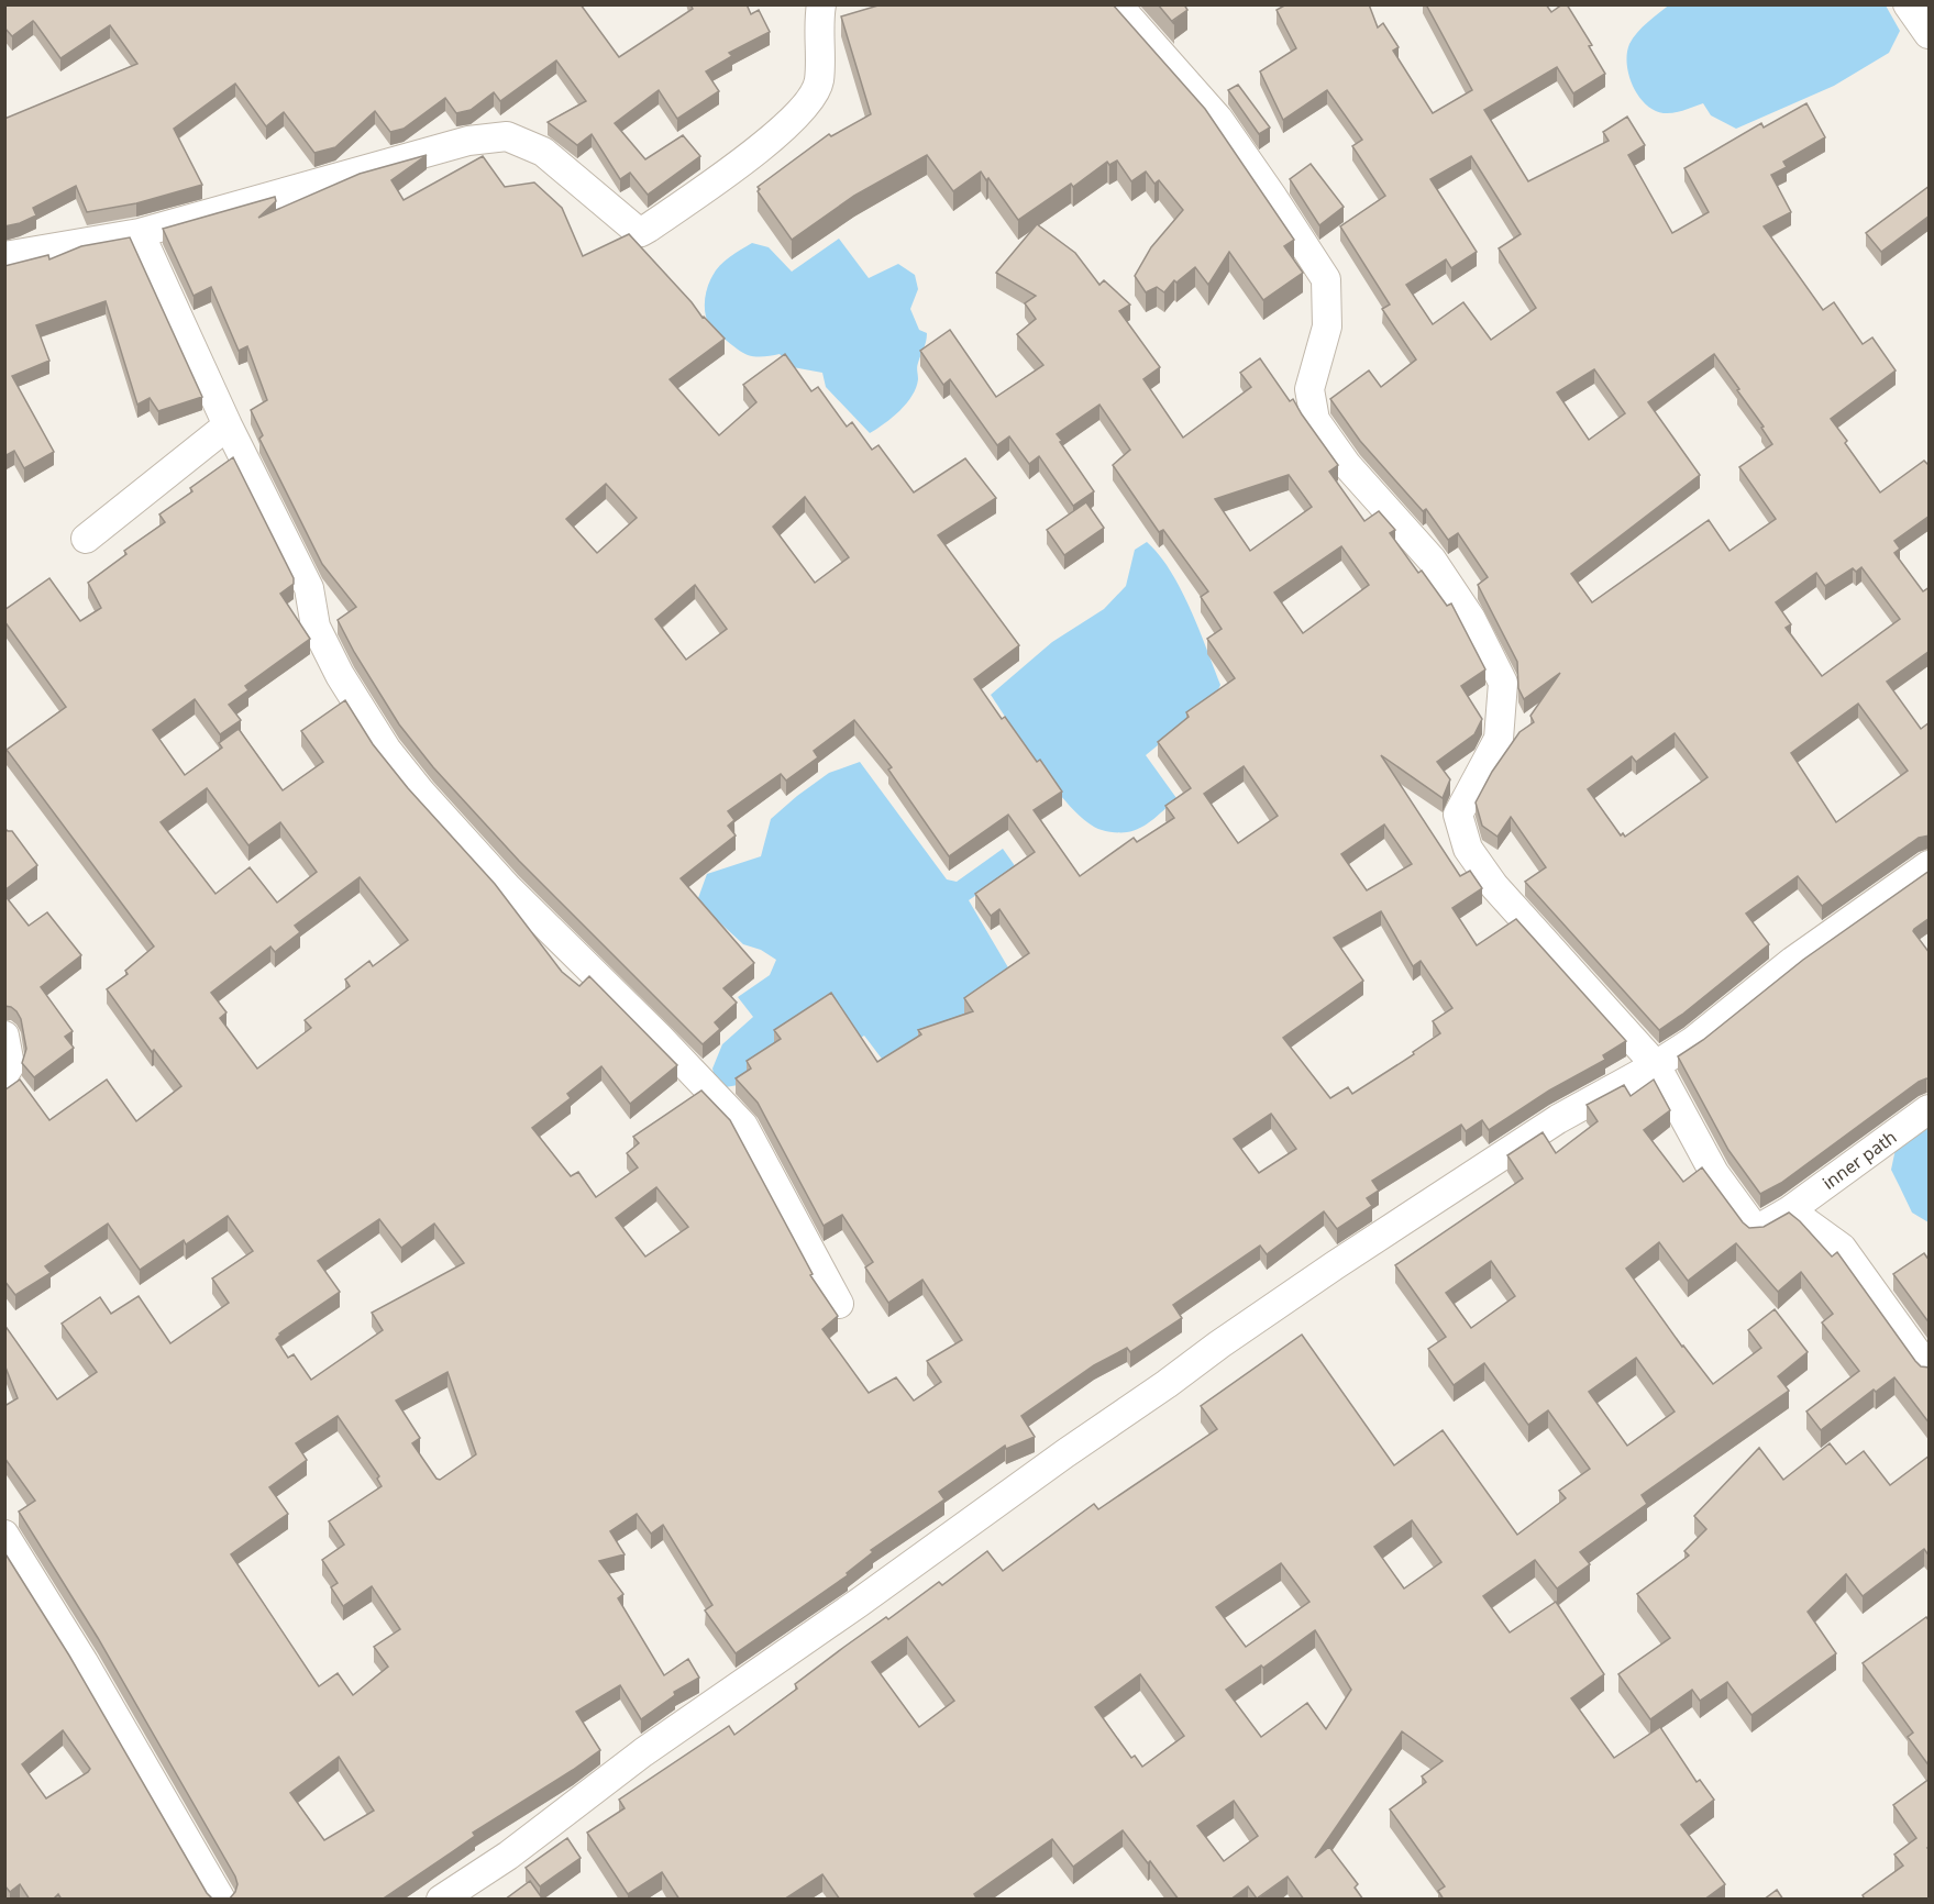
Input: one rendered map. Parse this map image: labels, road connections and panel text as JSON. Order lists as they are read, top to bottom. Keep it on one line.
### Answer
{"streets":{"street":["inner path"]}}
